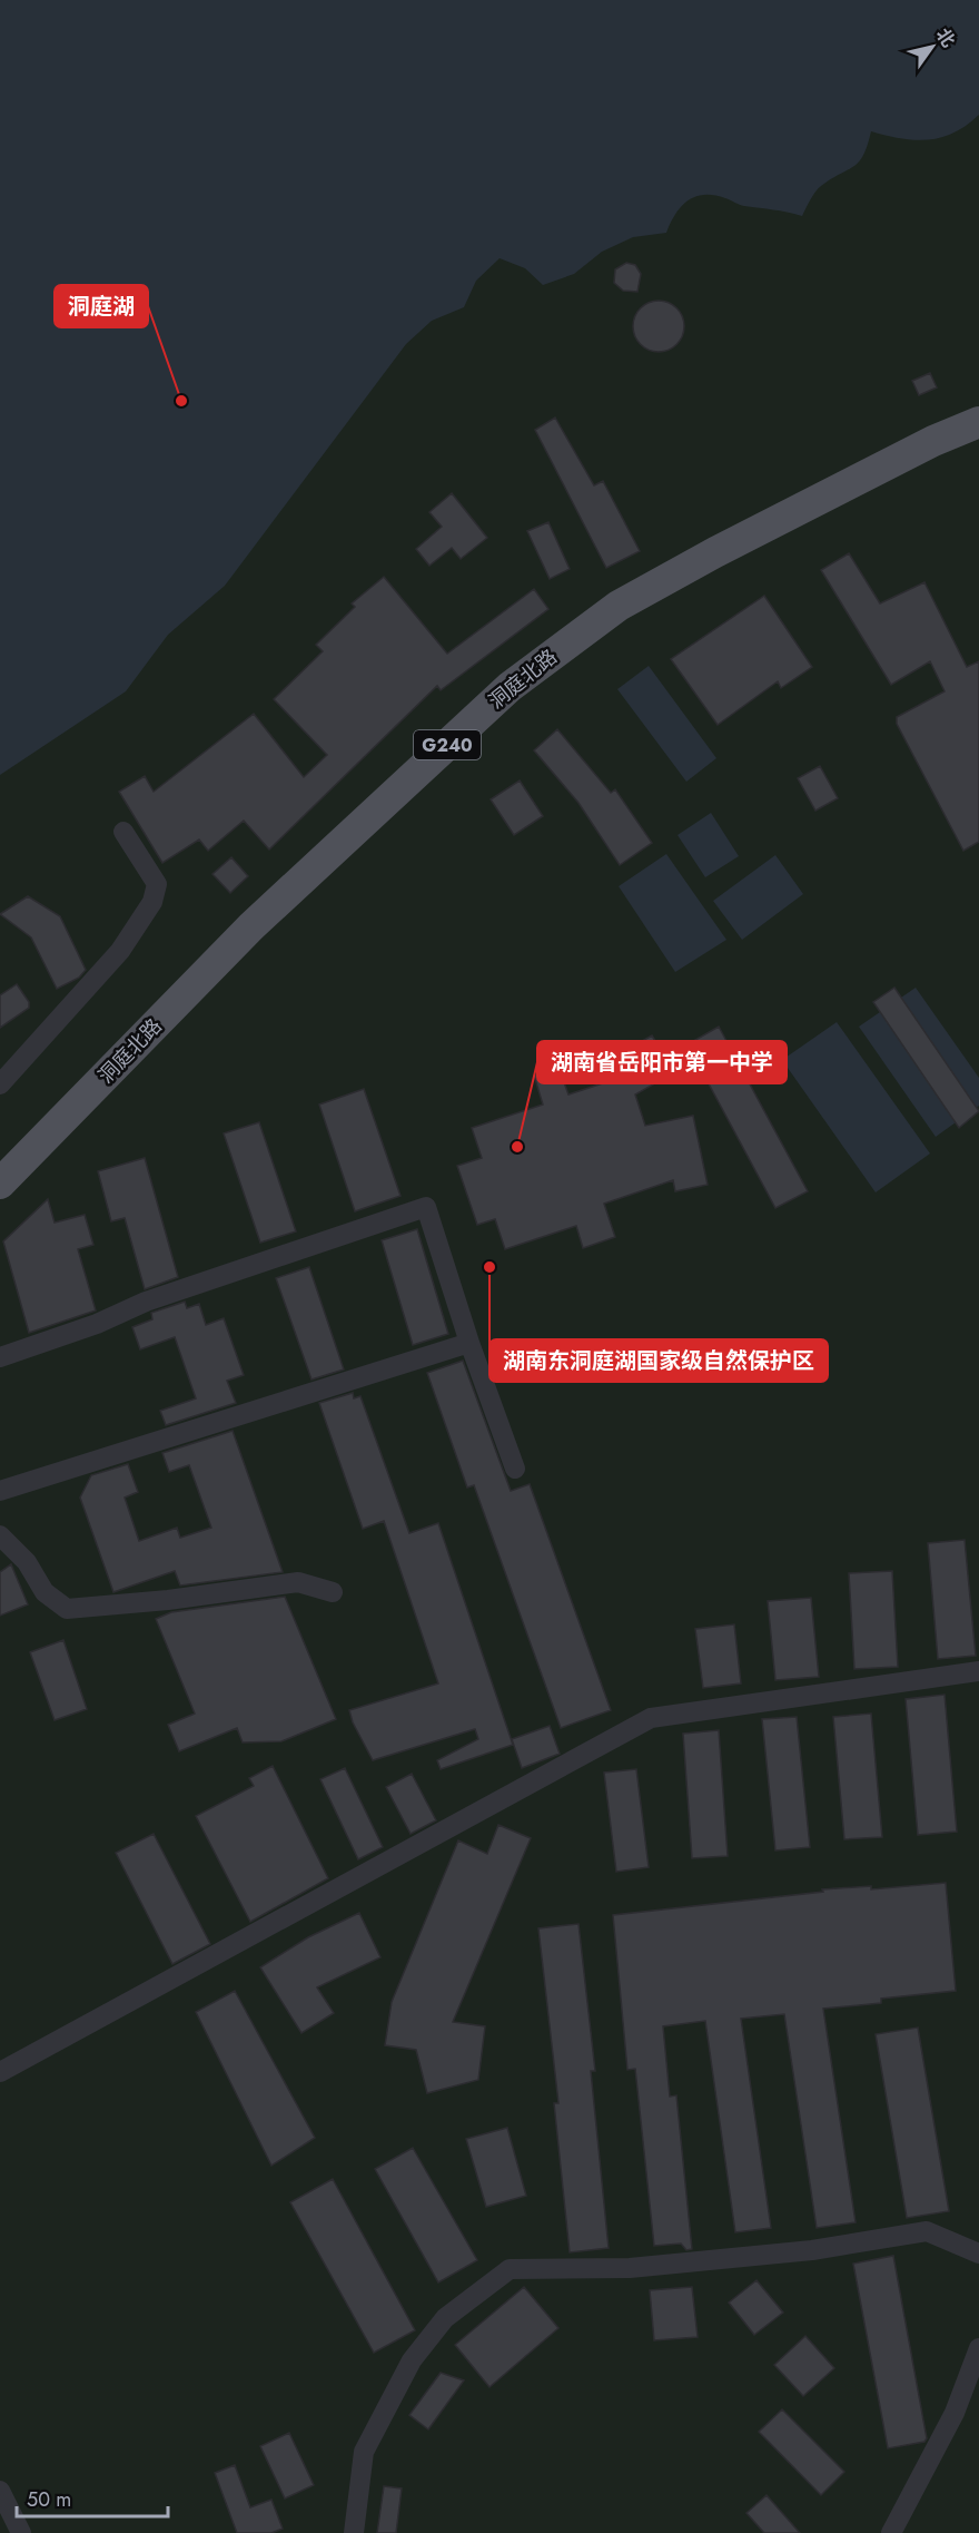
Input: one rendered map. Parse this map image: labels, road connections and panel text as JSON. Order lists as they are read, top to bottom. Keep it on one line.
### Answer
{"streets":{"main road":["洞庭北路","G240"]},"places":["洞庭湖","湖南省岳阳市第一中学","湖南东洞庭湖国家级自然保护区"],"scale_bar":"50 m","north":"top right"}
